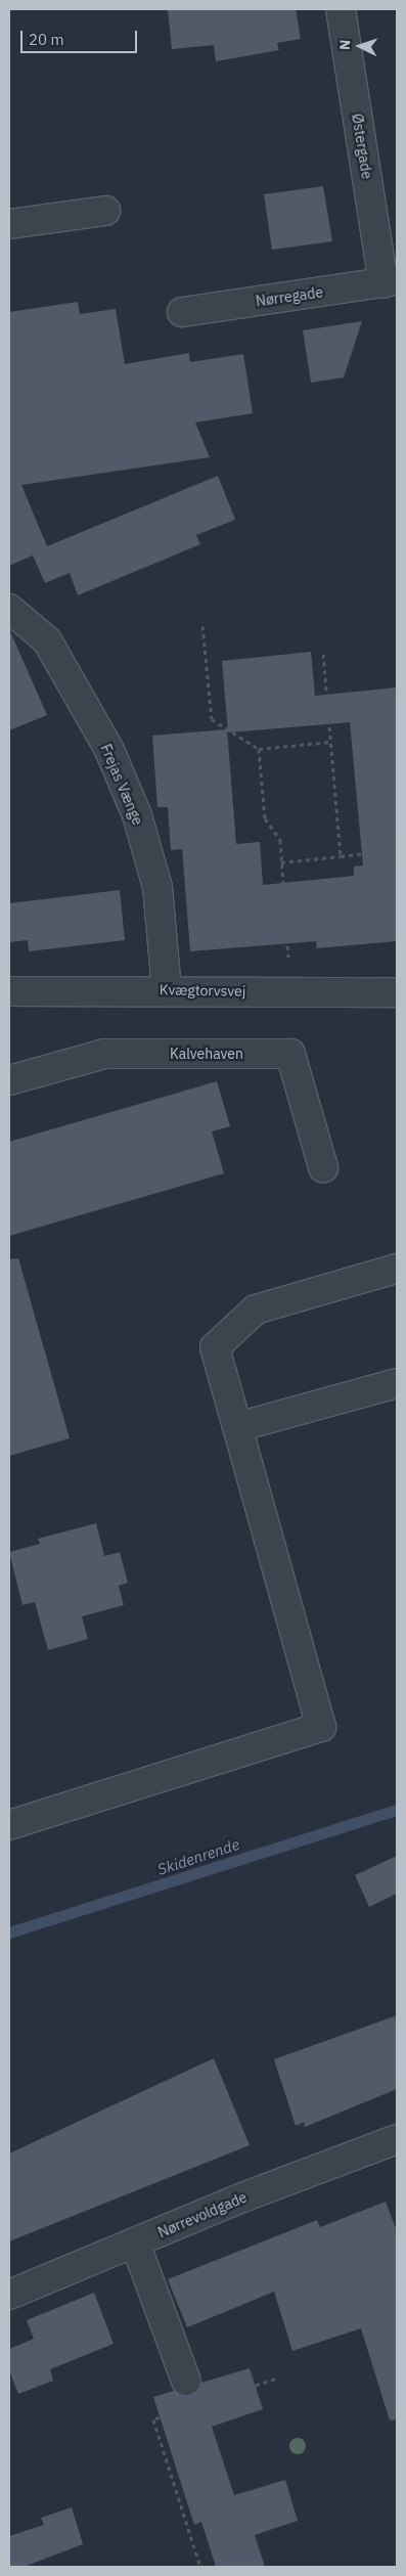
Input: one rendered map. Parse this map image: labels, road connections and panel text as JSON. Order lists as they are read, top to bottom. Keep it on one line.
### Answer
{"streets":{"street":["Østergade","Nørregade","Frejas Vænge","Kvægtorvsvej","Kalvehaven","Nørrevoldgade"]},"crossings":[["Østergade","Nørregade"],["Frejas Vænge","Kvægtorvsvej"]],"water":["Skidenrende"],"scale_bar":"20 m","north":"left"}
